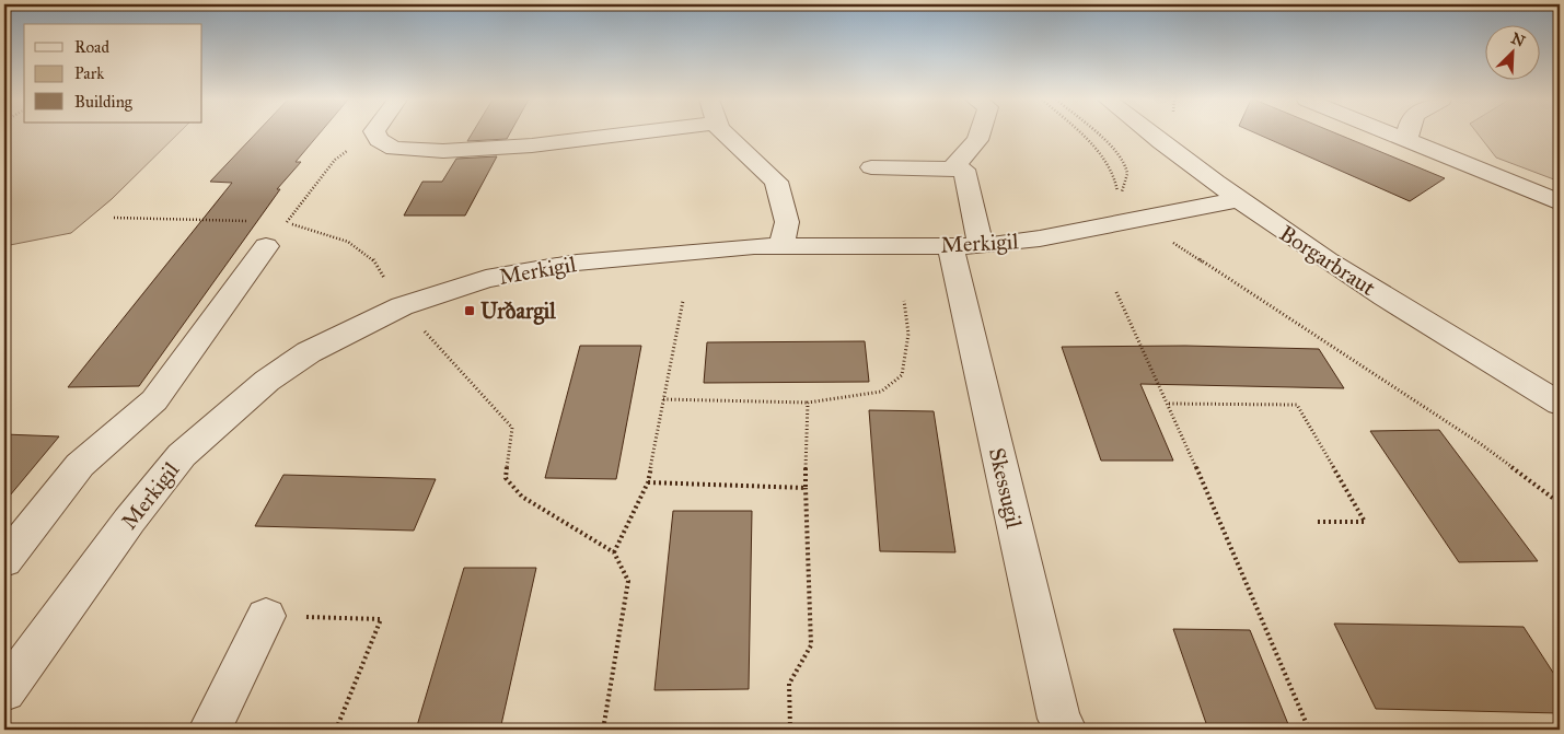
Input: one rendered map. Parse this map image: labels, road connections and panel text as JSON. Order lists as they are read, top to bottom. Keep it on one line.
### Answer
{"streets":{"street":["Merkigil","Borgarbraut","Skessugil"]},"crossings":[["Merkigil","Borgarbraut"],["Merkigil","Skessugil"]],"places":{"transit":["Urðargil"]},"legend":["Road","Park","Building"],"north":"top right"}
